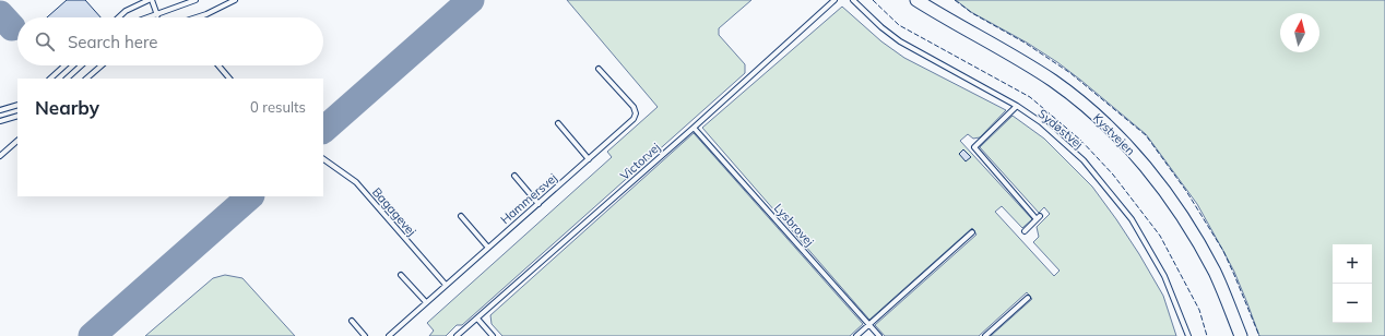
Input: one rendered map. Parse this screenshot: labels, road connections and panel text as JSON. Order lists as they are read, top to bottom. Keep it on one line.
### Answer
{"streets":{"street":["Kystvejen"],"lane":["Sydøstvej","Victorvej","Hammersvej","Bagagevej","Lysbrovej"]},"crossings":[["Victorvej","Lysbrovej"],["Hammersvej","Bagagevej"]],"north":"top","page":{"search":"Search here","heading":["Nearby","0 results"],"map_buttons":["+","−"]}}
